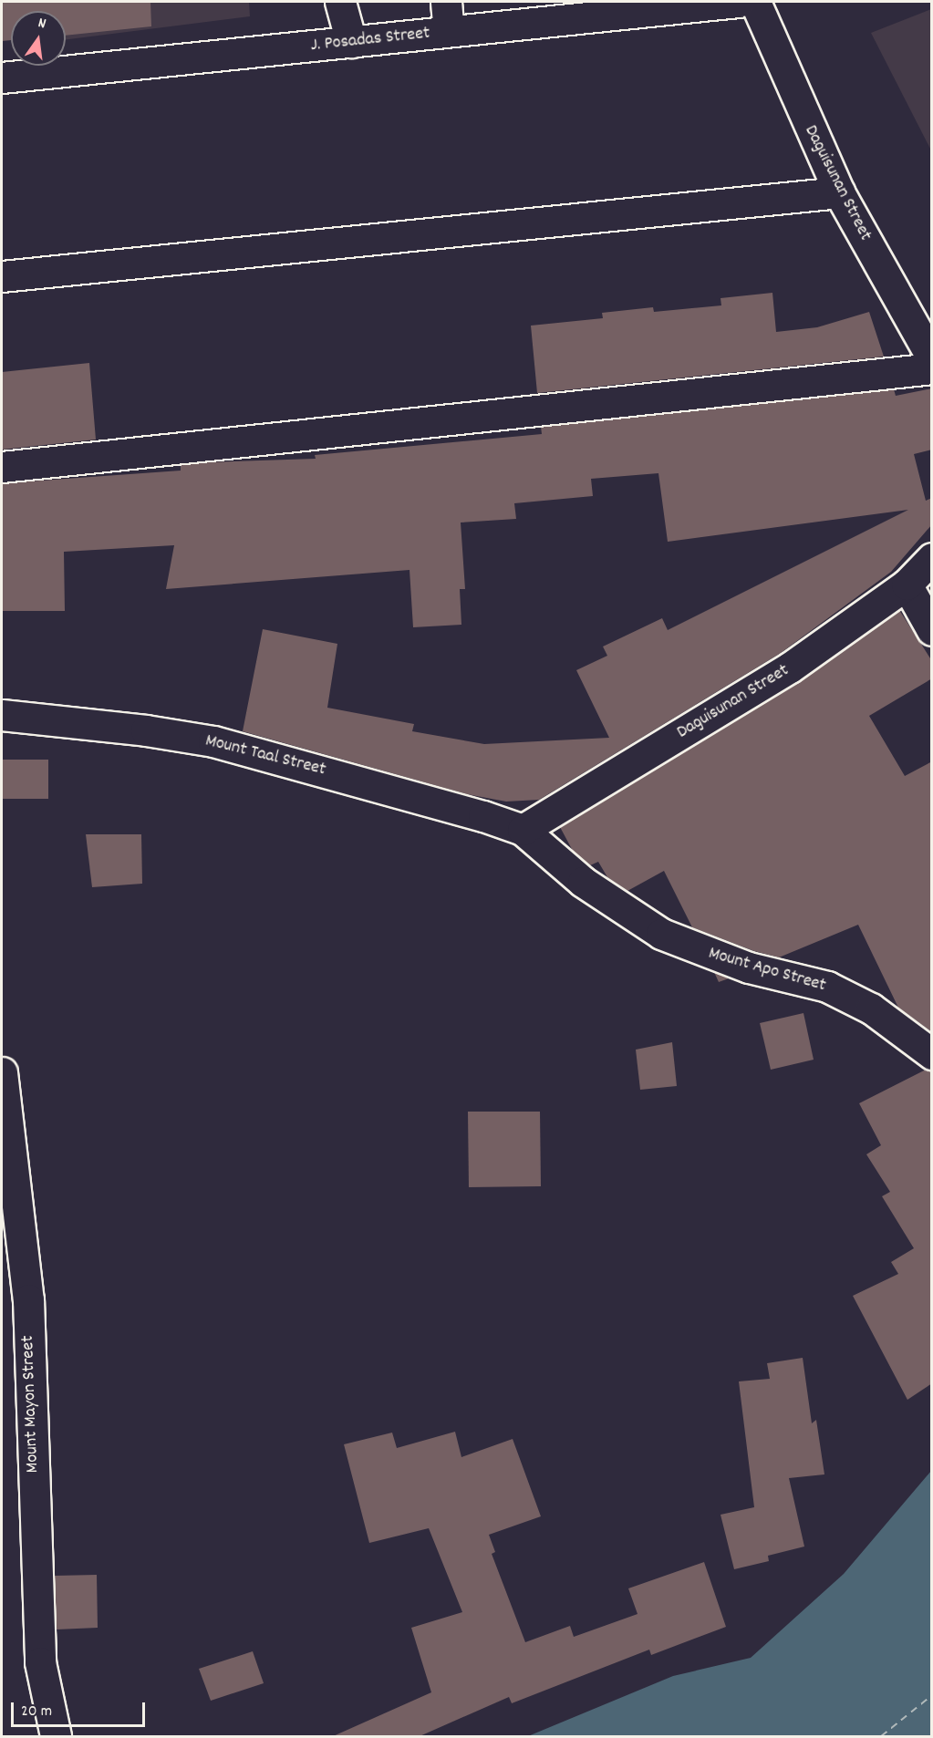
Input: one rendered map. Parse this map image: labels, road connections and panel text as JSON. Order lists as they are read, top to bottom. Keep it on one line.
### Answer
{"streets":{"street":["J. Posadas Street","Daguisunan Street","Mount Taal Street","Mount Apo Street","Mount Mayon Street"]},"crossings":[["Daguisunan Street","Mount Taal Street"],["Daguisunan Street","Mount Apo Street"],["Mount Taal Street","Mount Apo Street"]],"scale_bar":"20 m","north":"top"}
